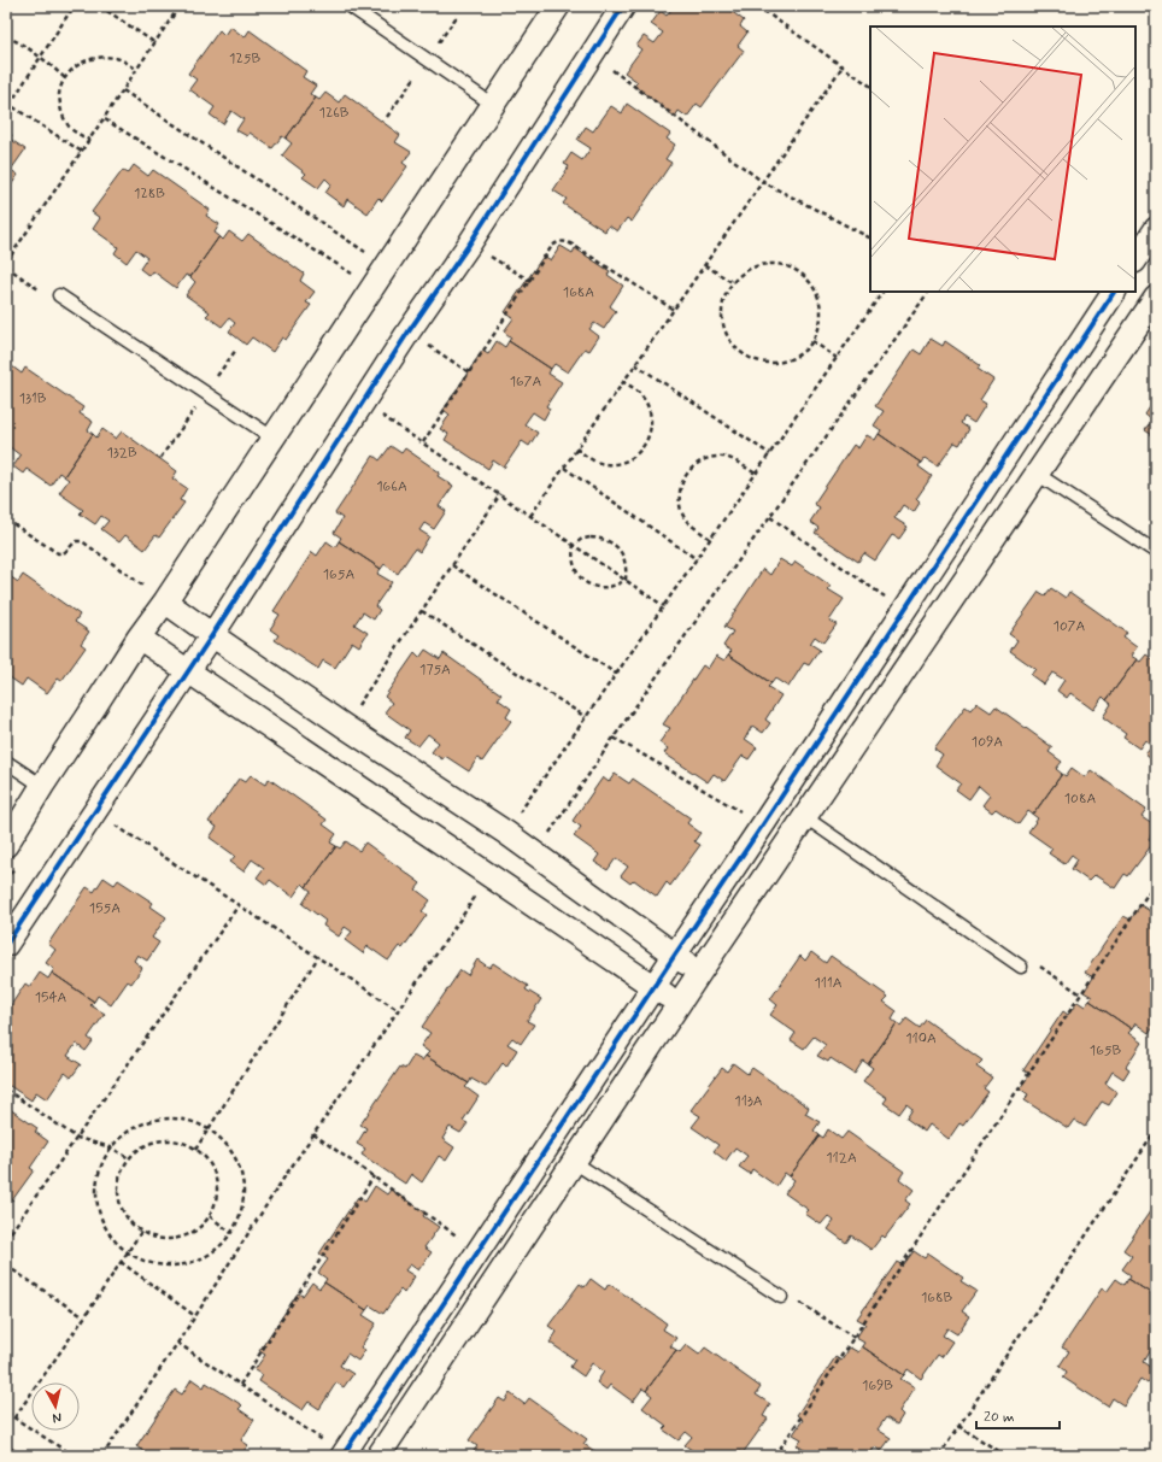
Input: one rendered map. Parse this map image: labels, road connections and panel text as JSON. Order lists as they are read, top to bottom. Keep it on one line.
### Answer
{"house_numbers":["125B","126B","128B","168A","167A","131B","132B","166A","165A","107A","175A","109A","108A","155A","111A","154A","110A","165B","113A","112A","168B","169B"],"scale_bar":"20 m","north":"bottom"}
